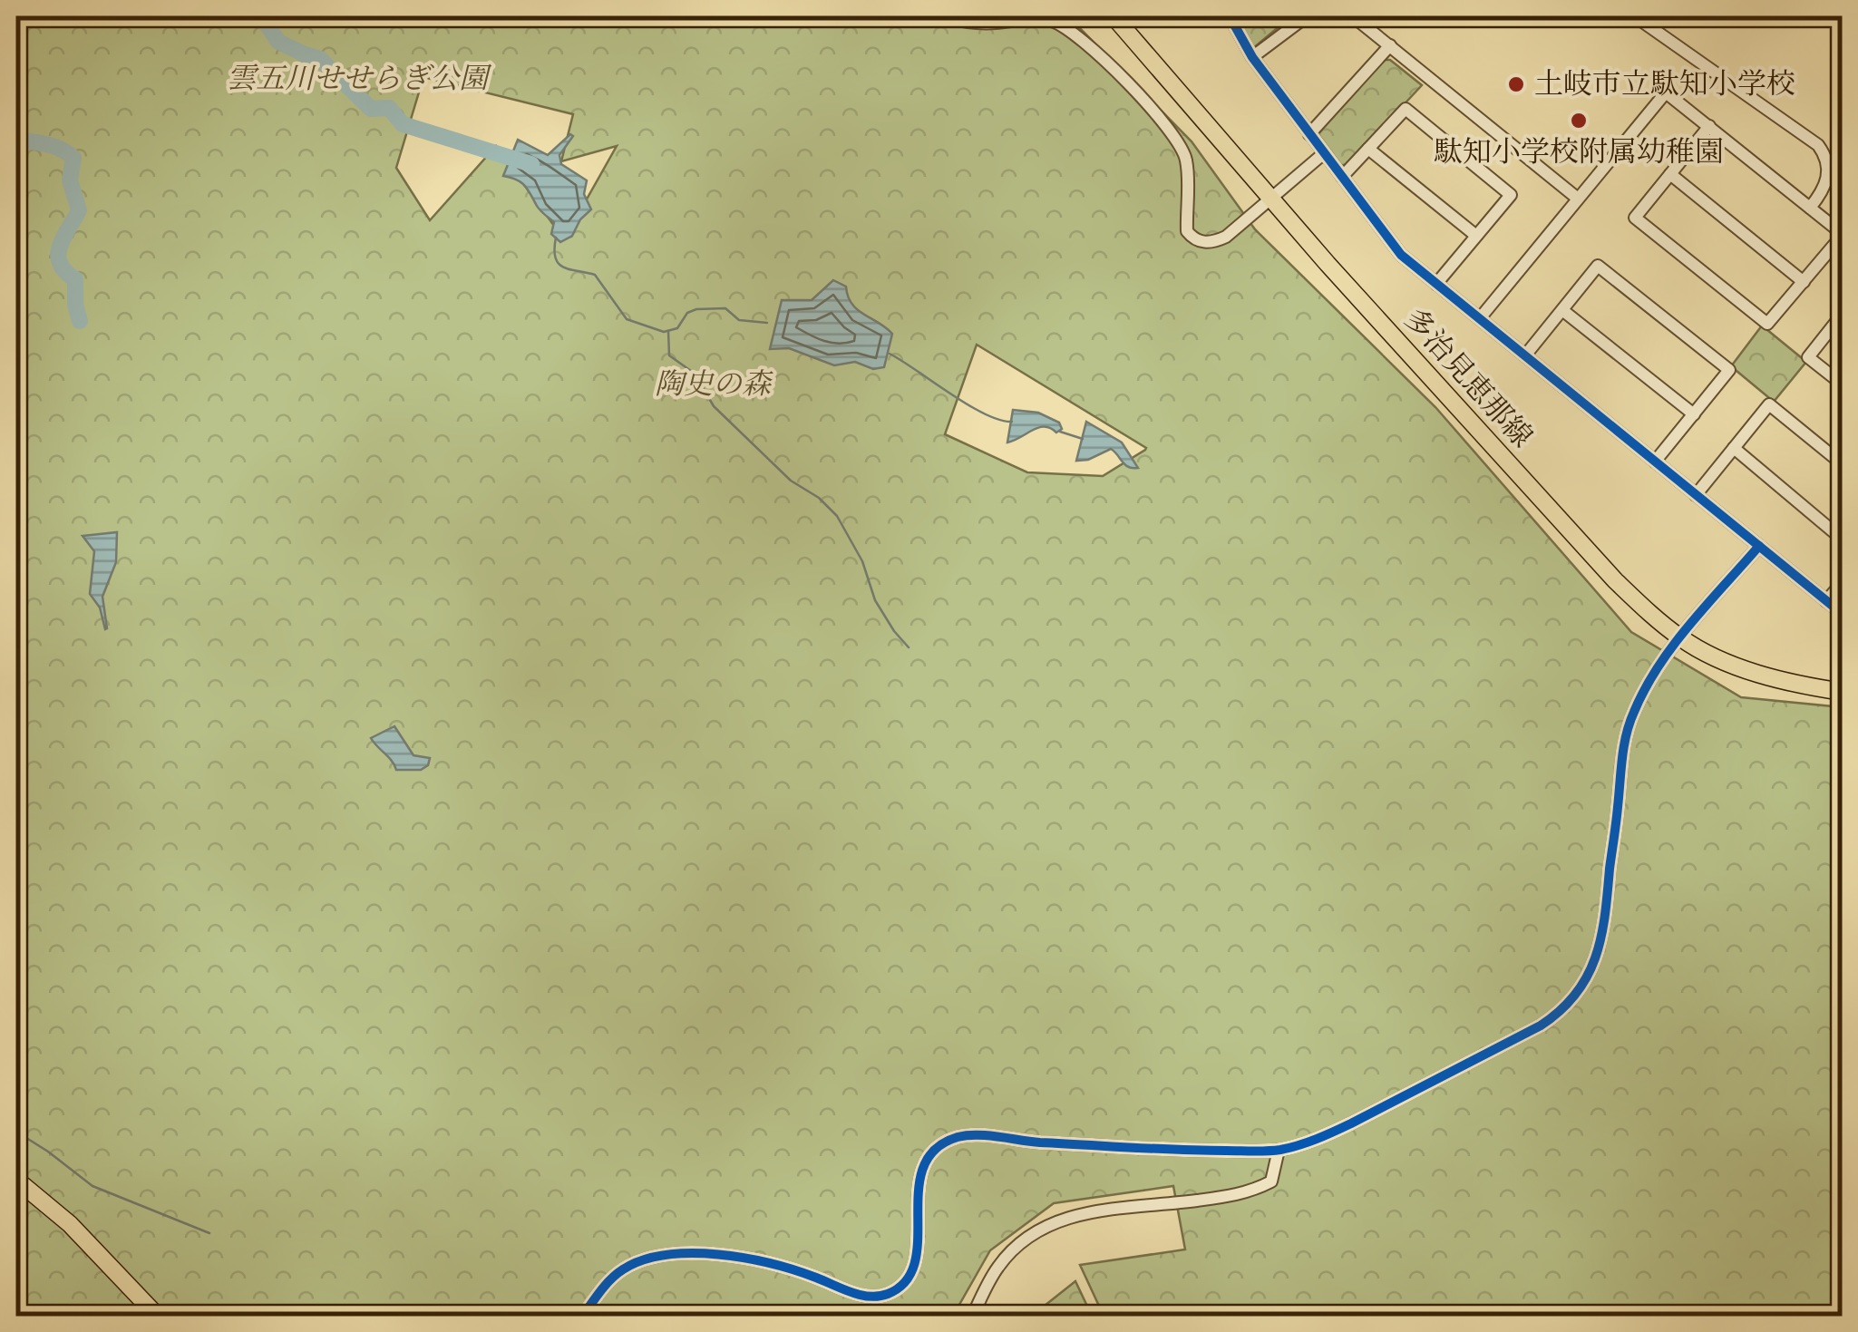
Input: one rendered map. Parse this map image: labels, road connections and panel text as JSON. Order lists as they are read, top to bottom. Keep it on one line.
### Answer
{"streets":{"main road":["多治見恵那線"]},"parks":["雲五川せせらぎ公園","陶史の森"],"places":["土岐市立駄知小学校","駄知小学校附属幼稚園"]}
